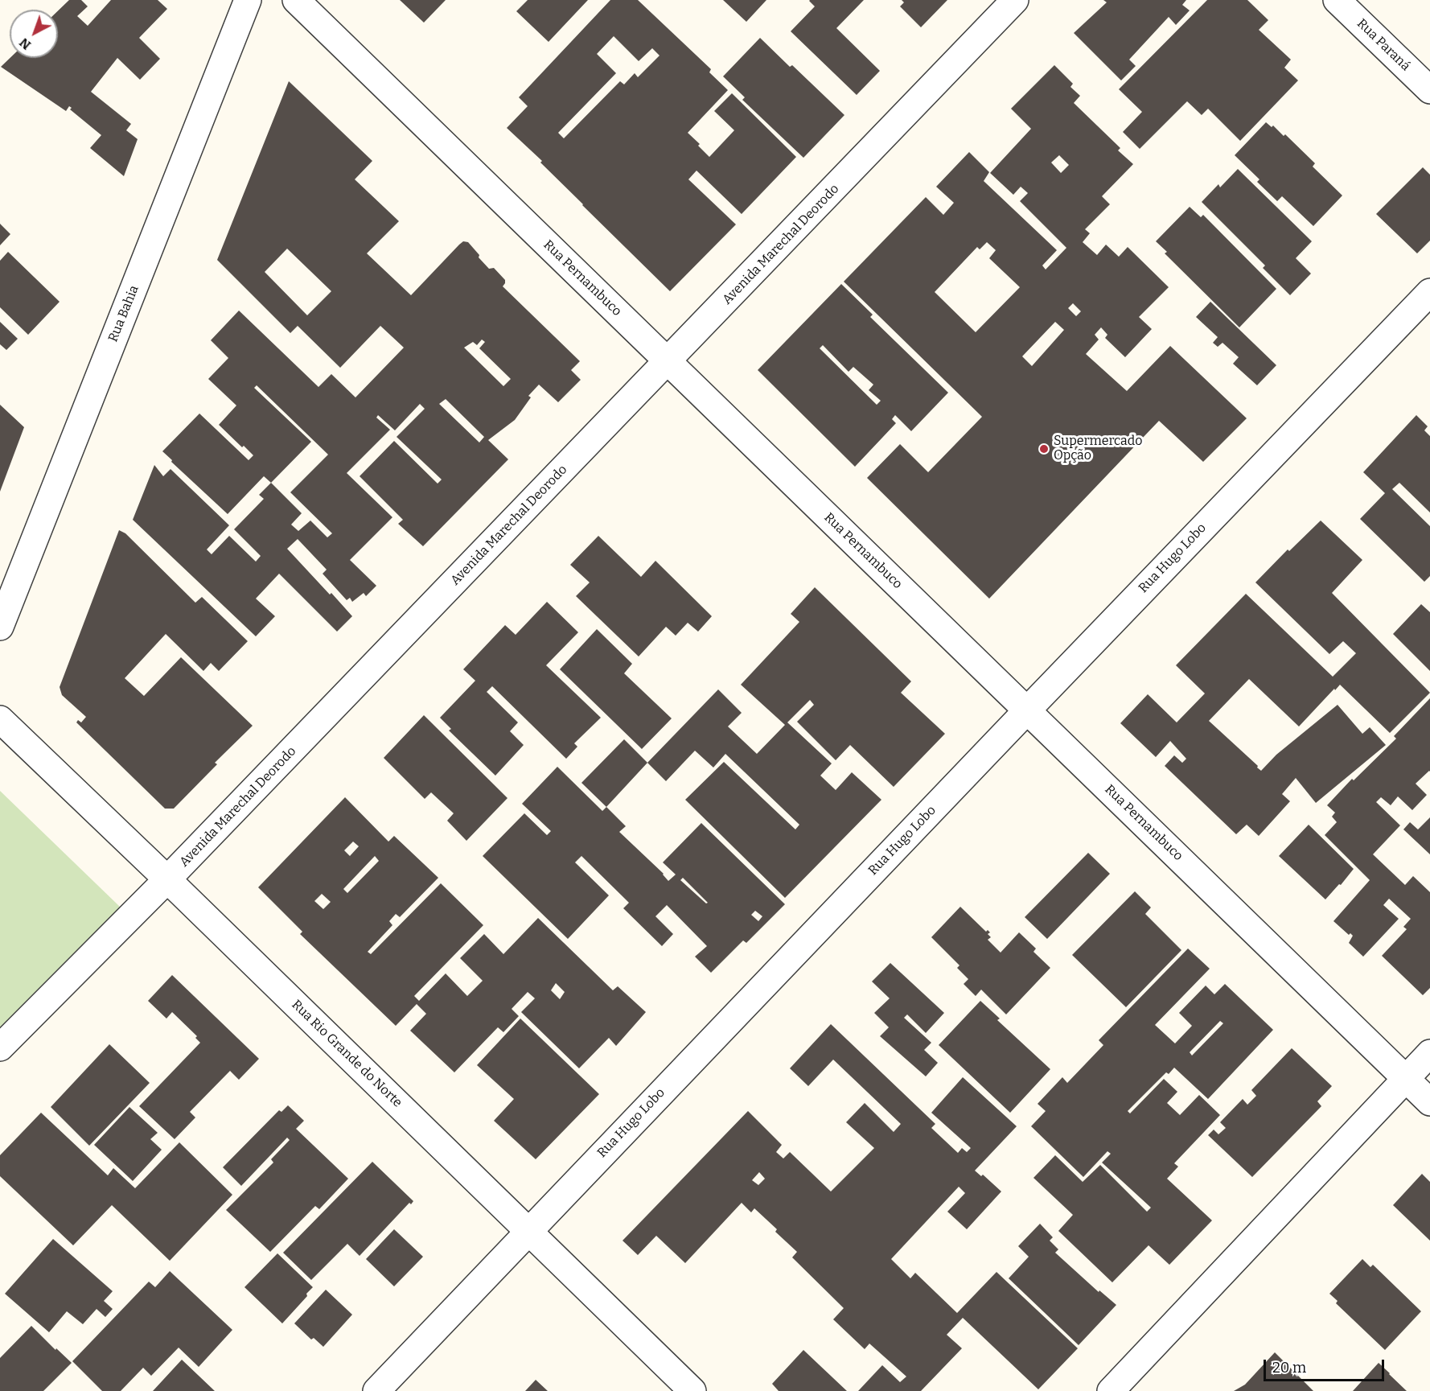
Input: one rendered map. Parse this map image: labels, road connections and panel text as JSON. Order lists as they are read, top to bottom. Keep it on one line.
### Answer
{"streets":{"street":["Rua Paraná","Avenida Marechal Deorodo","Rua Pernambuco","Rua Bahia","Rua Hugo Lobo","Rua Rio Grande do Norte"]},"crossings":[["Avenida Marechal Deorodo","Rua Pernambuco"],["Avenida Marechal Deorodo","Rua Rio Grande do Norte"],["Rua Pernambuco","Rua Hugo Lobo"],["Rua Hugo Lobo","Rua Rio Grande do Norte"]],"places":["Supermercado Opção"],"scale_bar":"20 m","north":"bottom left"}
